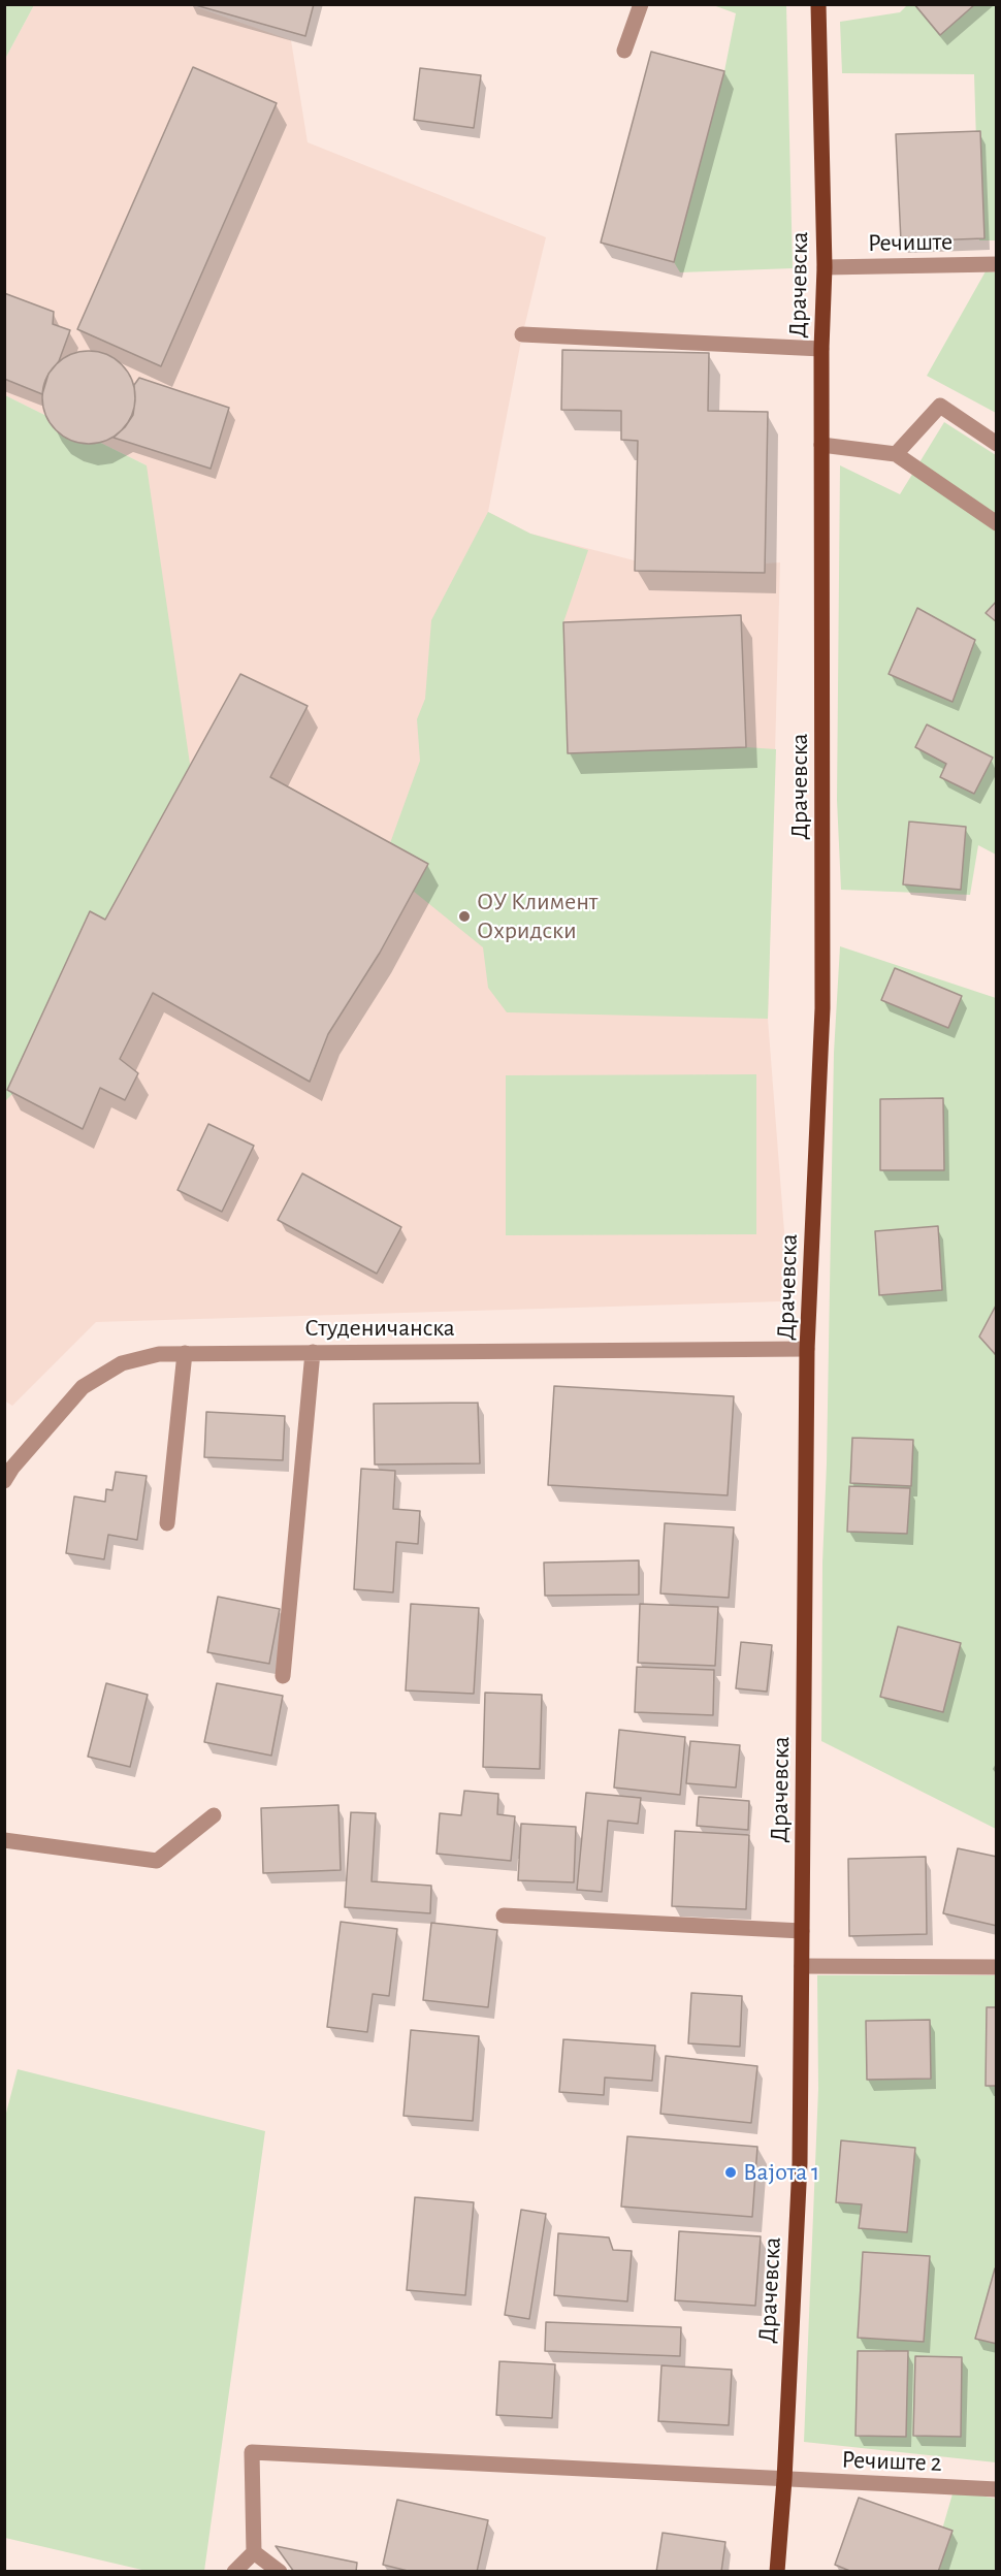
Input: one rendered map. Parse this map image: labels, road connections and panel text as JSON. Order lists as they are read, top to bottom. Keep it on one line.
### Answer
{"streets":{"main road":["Драчевска"],"street":["Речиште","Студеничанска","Речиште 2"]},"crossings":[["Речиште","Драчевска"],["Драчевска","Студеничанска"],["Драчевска","Речиште 2"]],"places":["ОУ Климент Охридски","Вајота 1"]}
